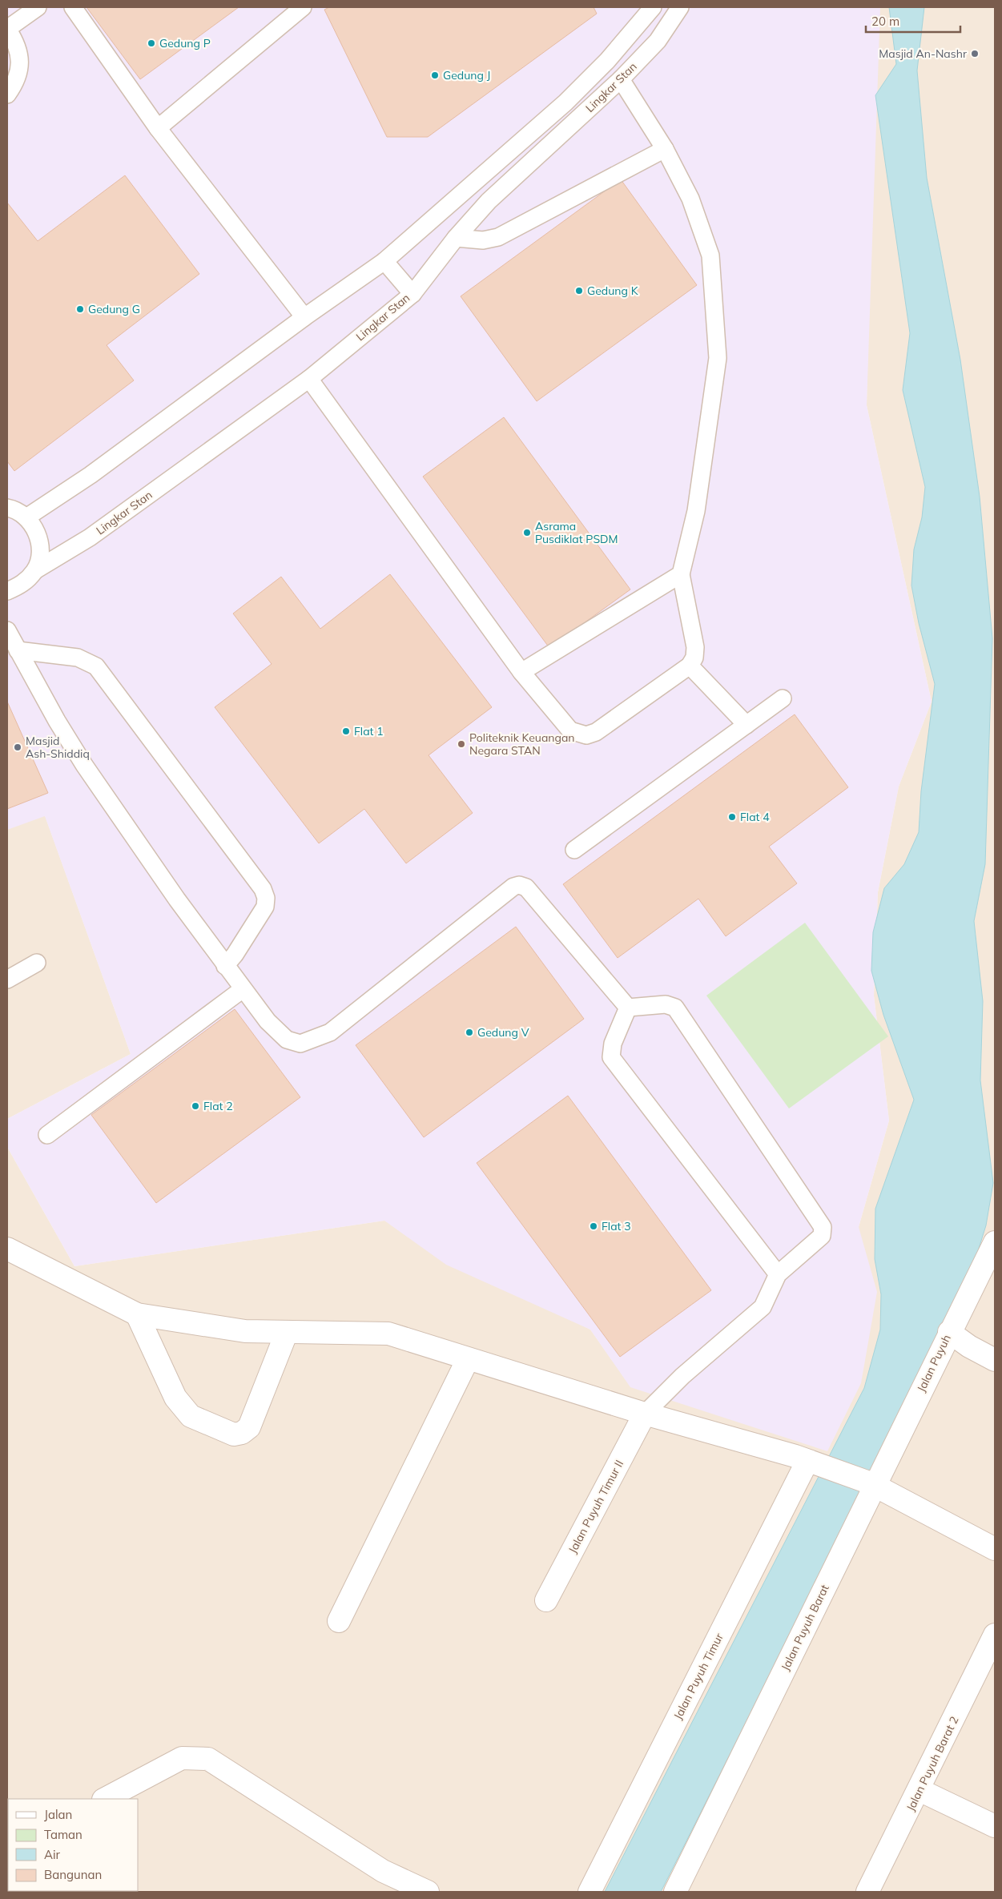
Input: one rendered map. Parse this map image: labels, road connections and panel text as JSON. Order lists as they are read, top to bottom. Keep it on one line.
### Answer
{"streets":{"street":["Jalan Puyuh","Jalan Puyuh Timur II","Jalan Puyuh Barat","Jalan Puyuh Timur","Jalan Puyuh Barat 2"],"lane":["Lingkar Stan"]},"crossings":[["Jalan Puyuh","Jalan Puyuh Barat"]],"places":["Gedung P","Masjid An-Nashr","Gedung J","Gedung K","Gedung G","Asrama Pusdiklat PSDM","Flat 1","Politeknik Keuangan Negara STAN","Masjid Ash-Shiddiq","Flat 4","Gedung V","Flat 2","Flat 3"],"legend":["Jalan","Taman","Air","Bangunan"],"scale_bar":"20 m"}
